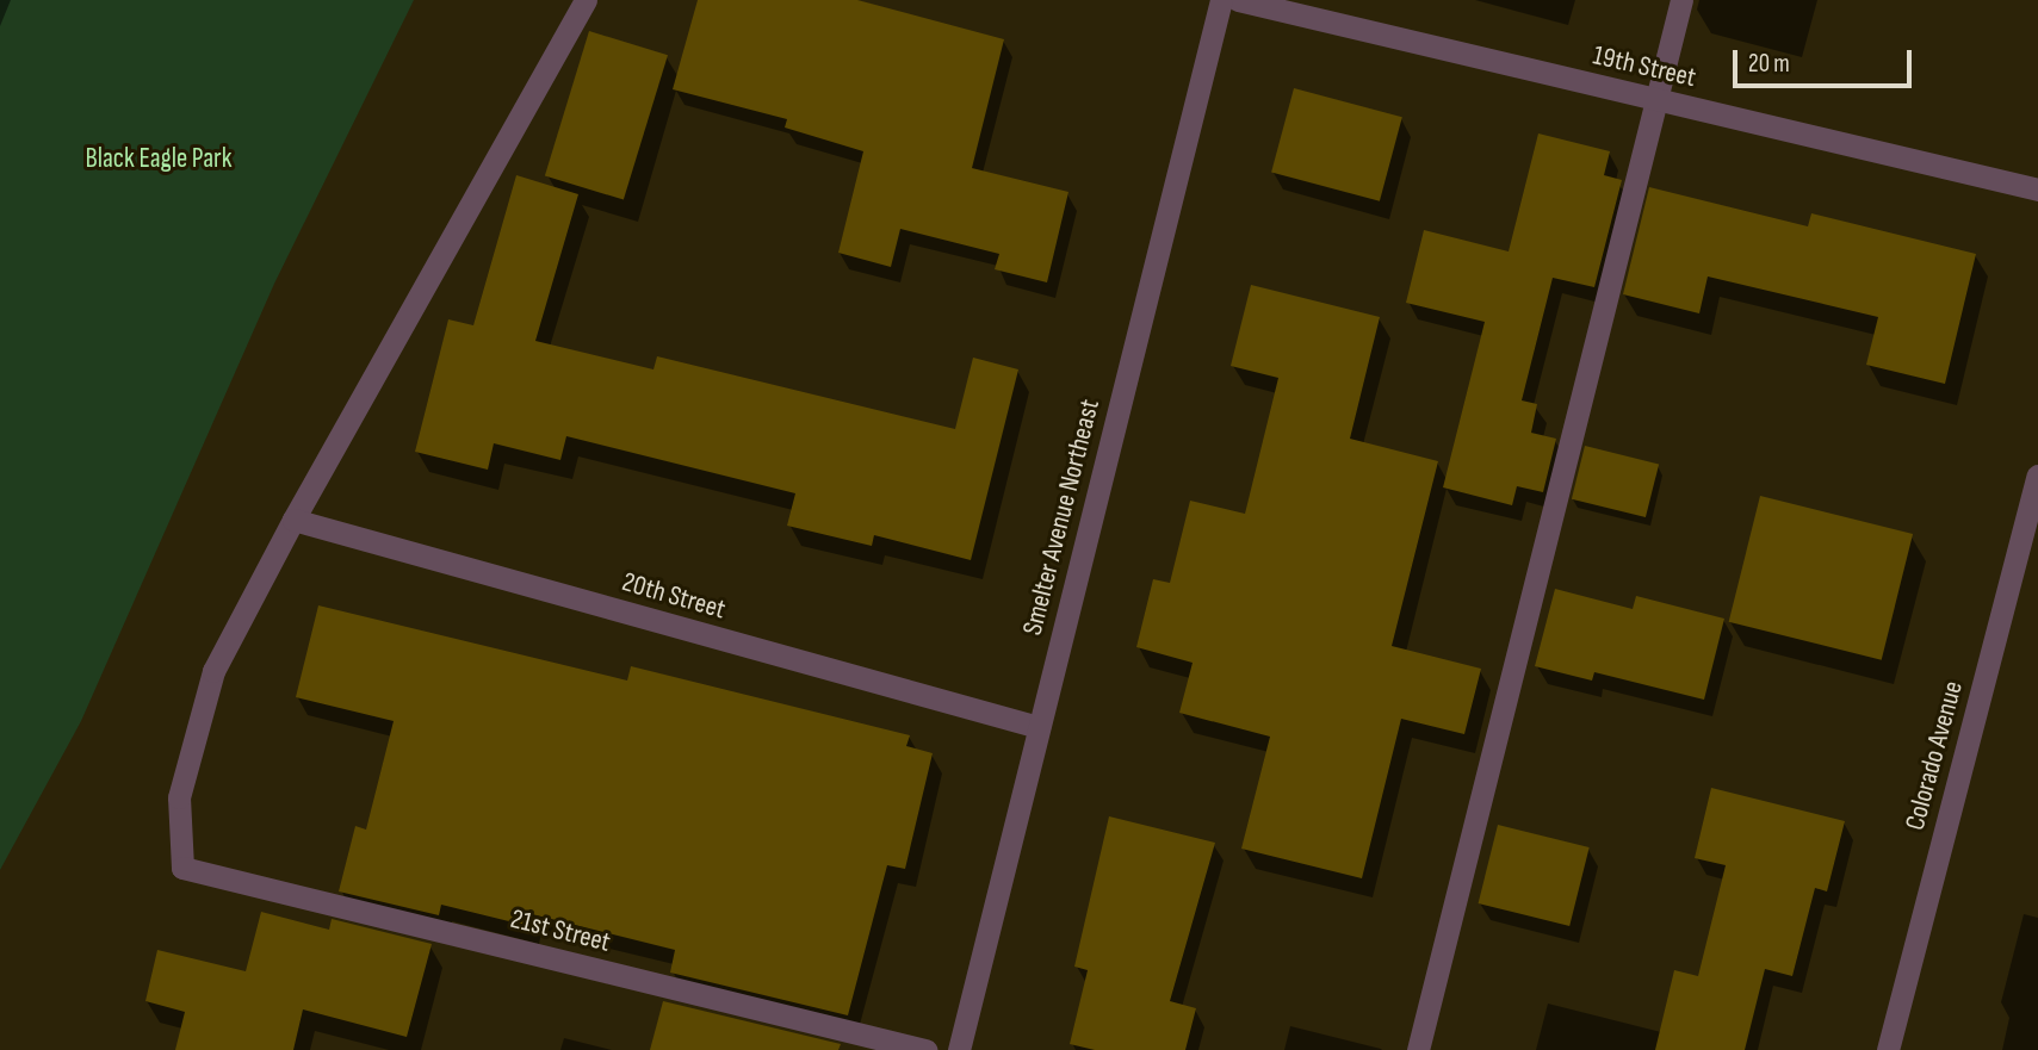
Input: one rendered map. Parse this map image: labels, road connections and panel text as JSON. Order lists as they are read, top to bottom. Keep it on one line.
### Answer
{"streets":{"street":["19th Street","Smelter Avenue Northeast","20th Street","Colorado Avenue","21st Street"]},"crossings":[["Smelter Avenue Northeast","20th Street"],["20th Street","21st Street"]],"parks":["Black Eagle Park"],"scale_bar":"20 m"}
